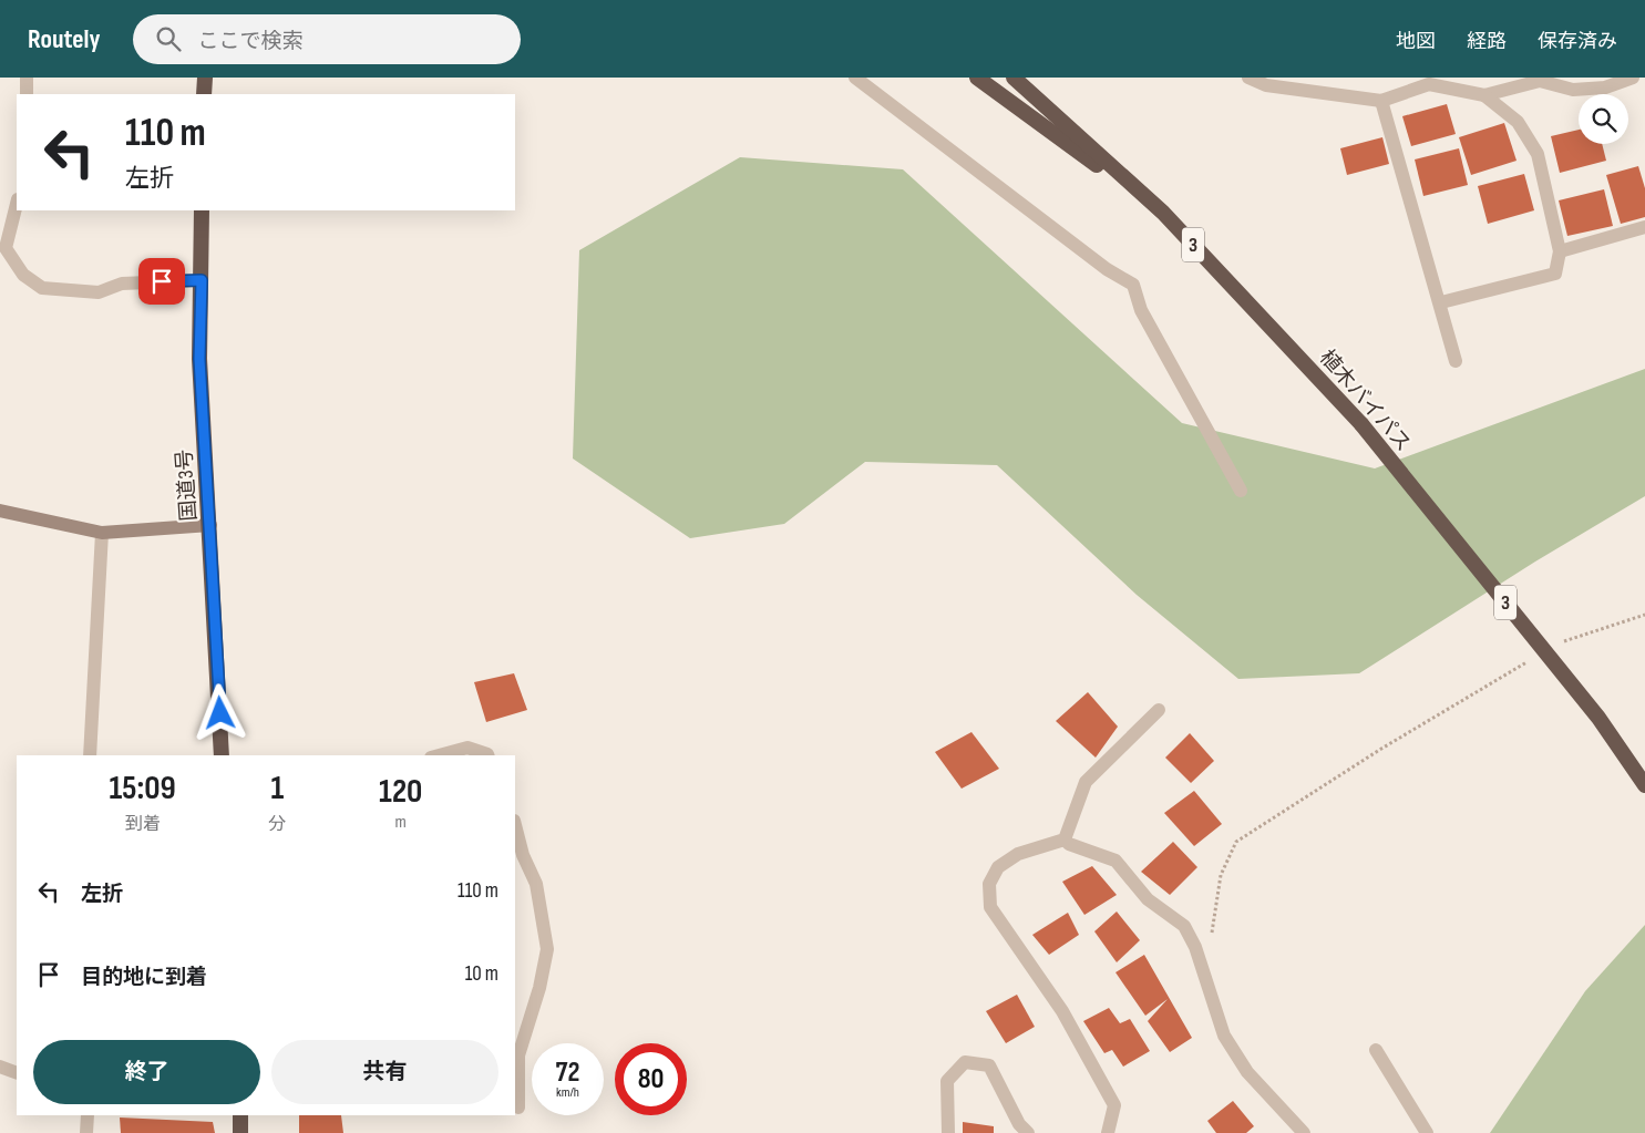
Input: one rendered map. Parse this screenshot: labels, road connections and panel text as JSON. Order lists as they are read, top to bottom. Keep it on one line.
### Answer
{"streets":{"highway":["3","植木バイパス","国道3号"]},"page":{"header":"Routely","search":"ここで検索","nav":["地図","経路","保存済み"],"turn":["110 m","左折"],"eta":["15:09","到着","1","分","120","m"],"list":[{"name":"左折","value":"110 m"},{"name":"目的地に到着","value":"10 m"}],"buttons":["終了","共有"],"speed":"72 km/h","limit":"80"}}
